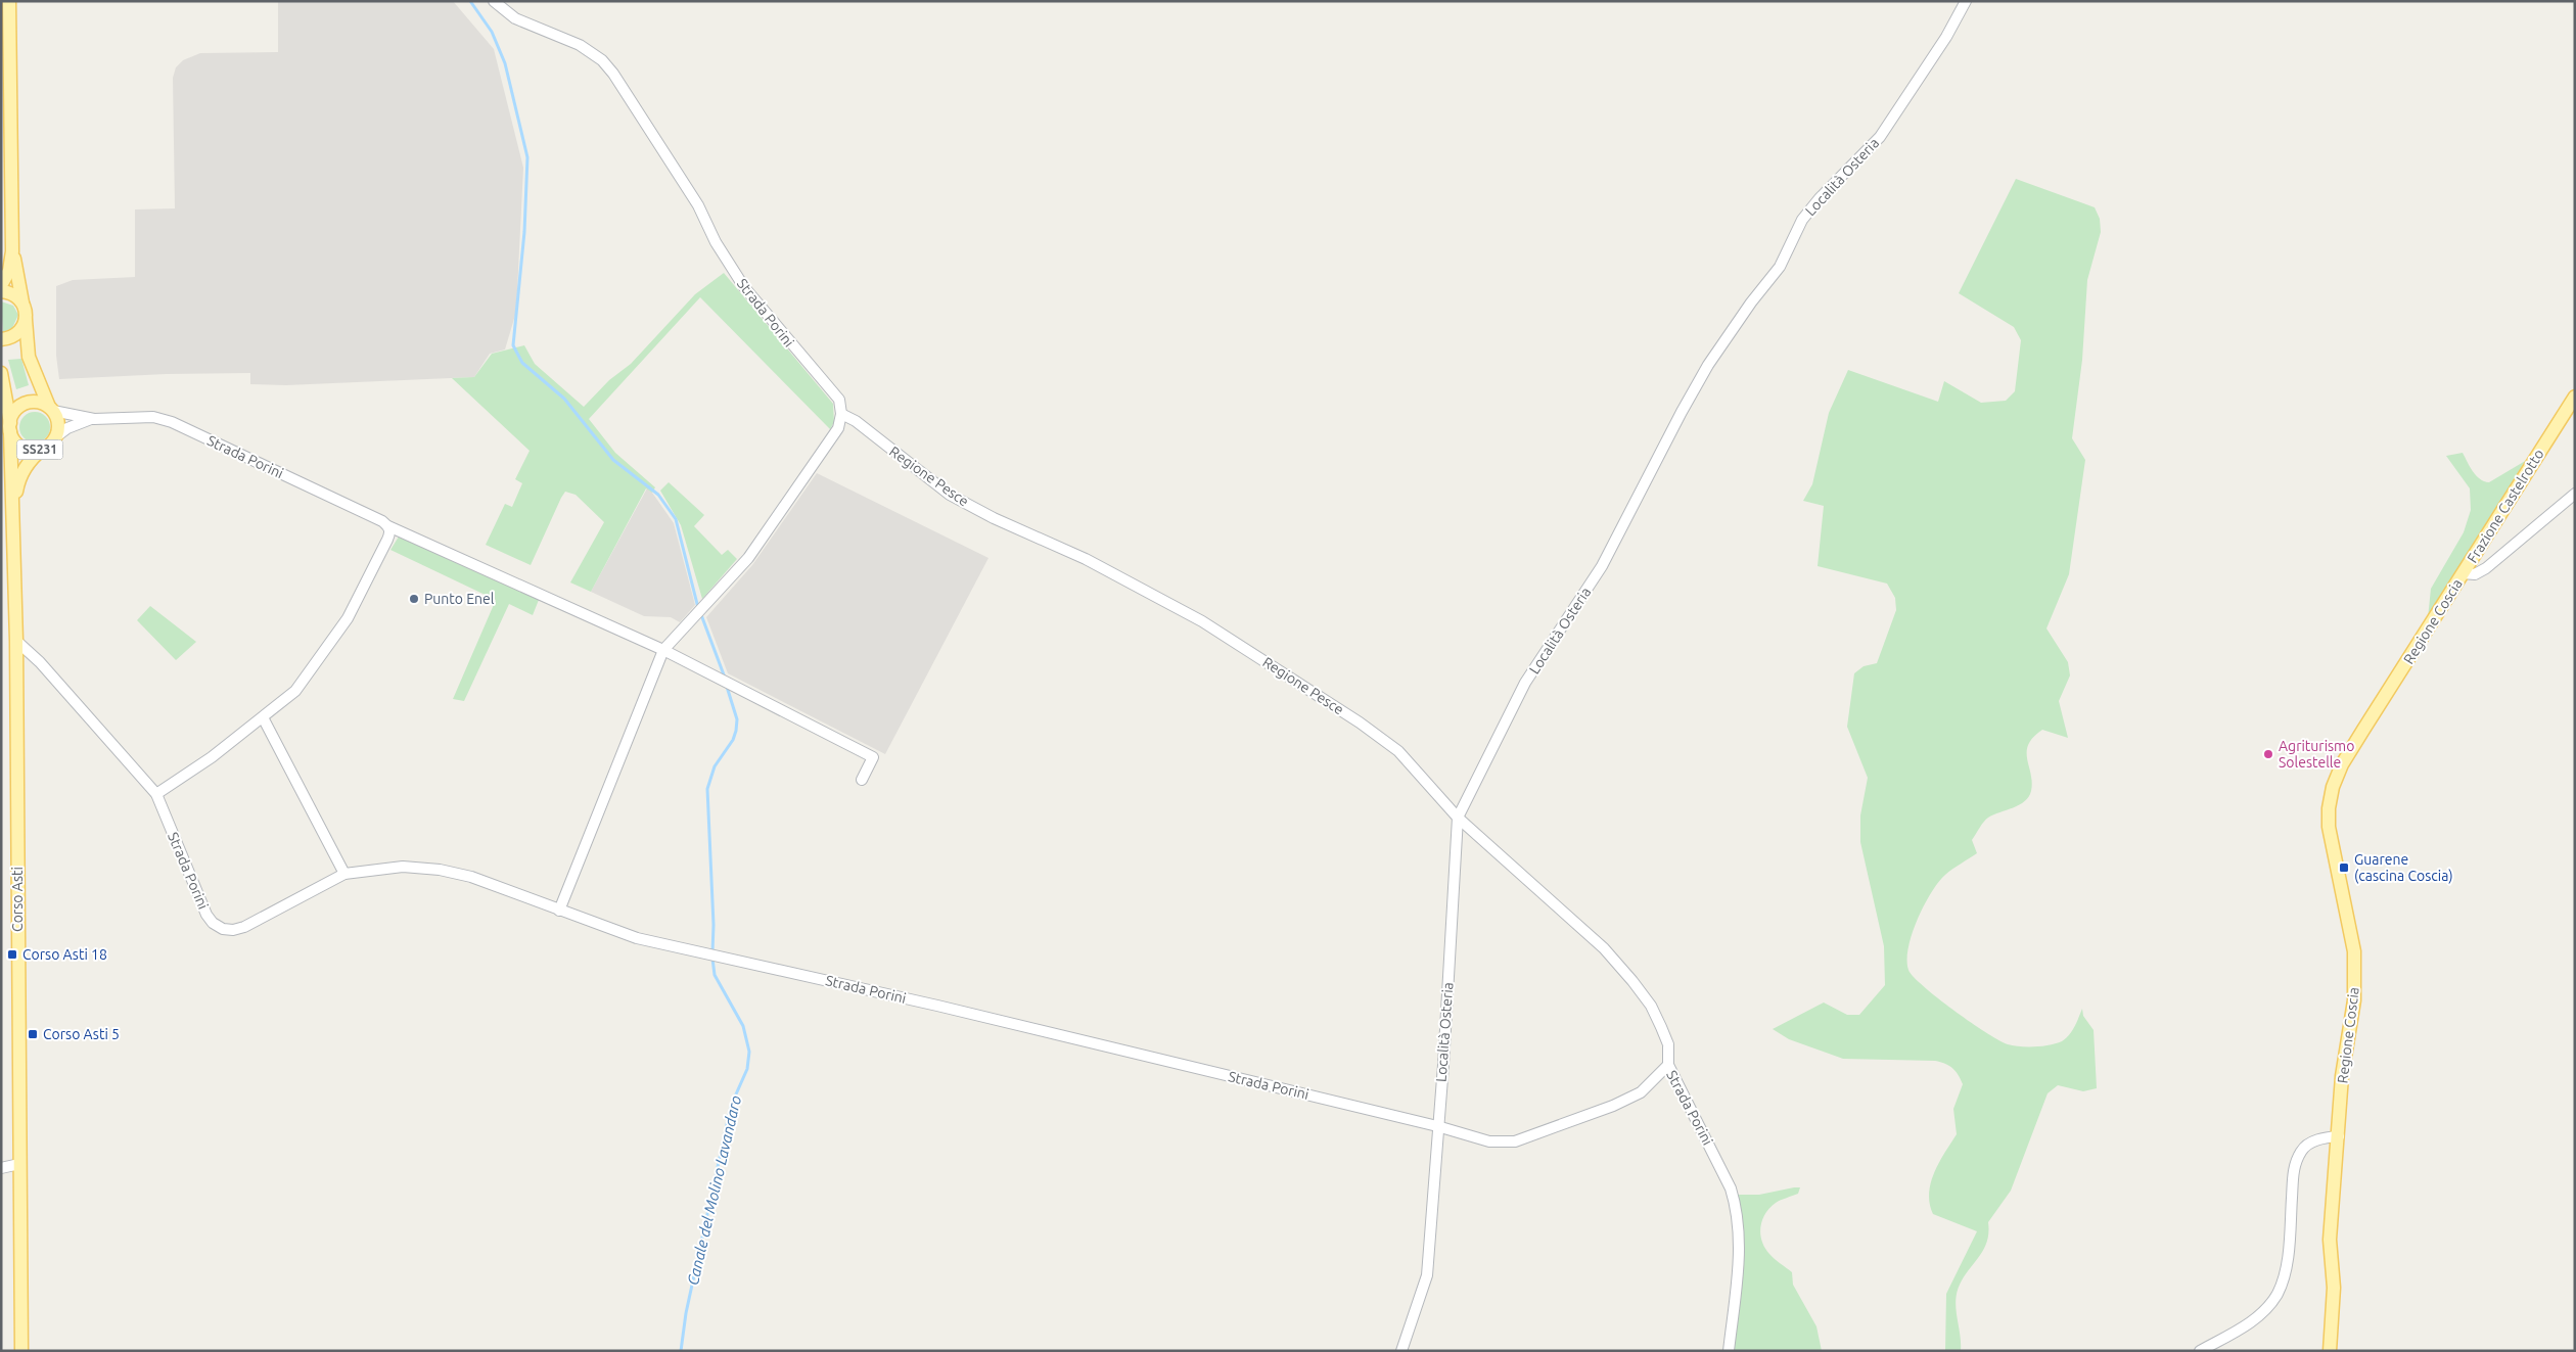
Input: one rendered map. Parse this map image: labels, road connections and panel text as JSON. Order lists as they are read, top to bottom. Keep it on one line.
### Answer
{"streets":{"main road":["SS231","Frazione Castelrotto","Regione Coscia","Corso Asti"],"street":["Località Osteria","Strada Porini","Regione Pesce"]},"crossings":[["Località Osteria","Strada Porini"],["Località Osteria","Regione Pesce"],["Strada Porini","SS231"],["Strada Porini","Regione Pesce"],["Strada Porini","Corso Asti"],["SS231","Corso Asti"],["Frazione Castelrotto","Regione Coscia"]],"water":["Canale del Molino Lavandaro"],"places":{"other":["Punto Enel","Agriturismo Solestelle"],"transit":["Guarene (cascina Coscia)","Corso Asti 18","Corso Asti 5"]}}
